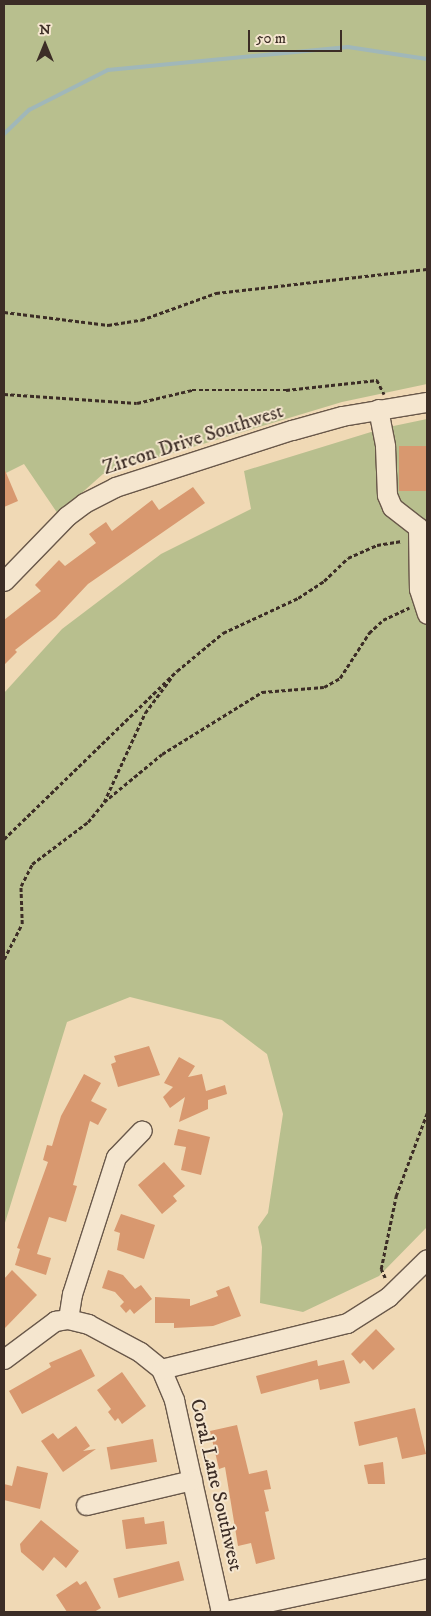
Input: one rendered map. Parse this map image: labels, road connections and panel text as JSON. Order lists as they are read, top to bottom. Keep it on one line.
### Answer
{"streets":{"street":["Zircon Drive Southwest","Coral Lane Southwest"]},"scale_bar":"50 m","north":"top"}
